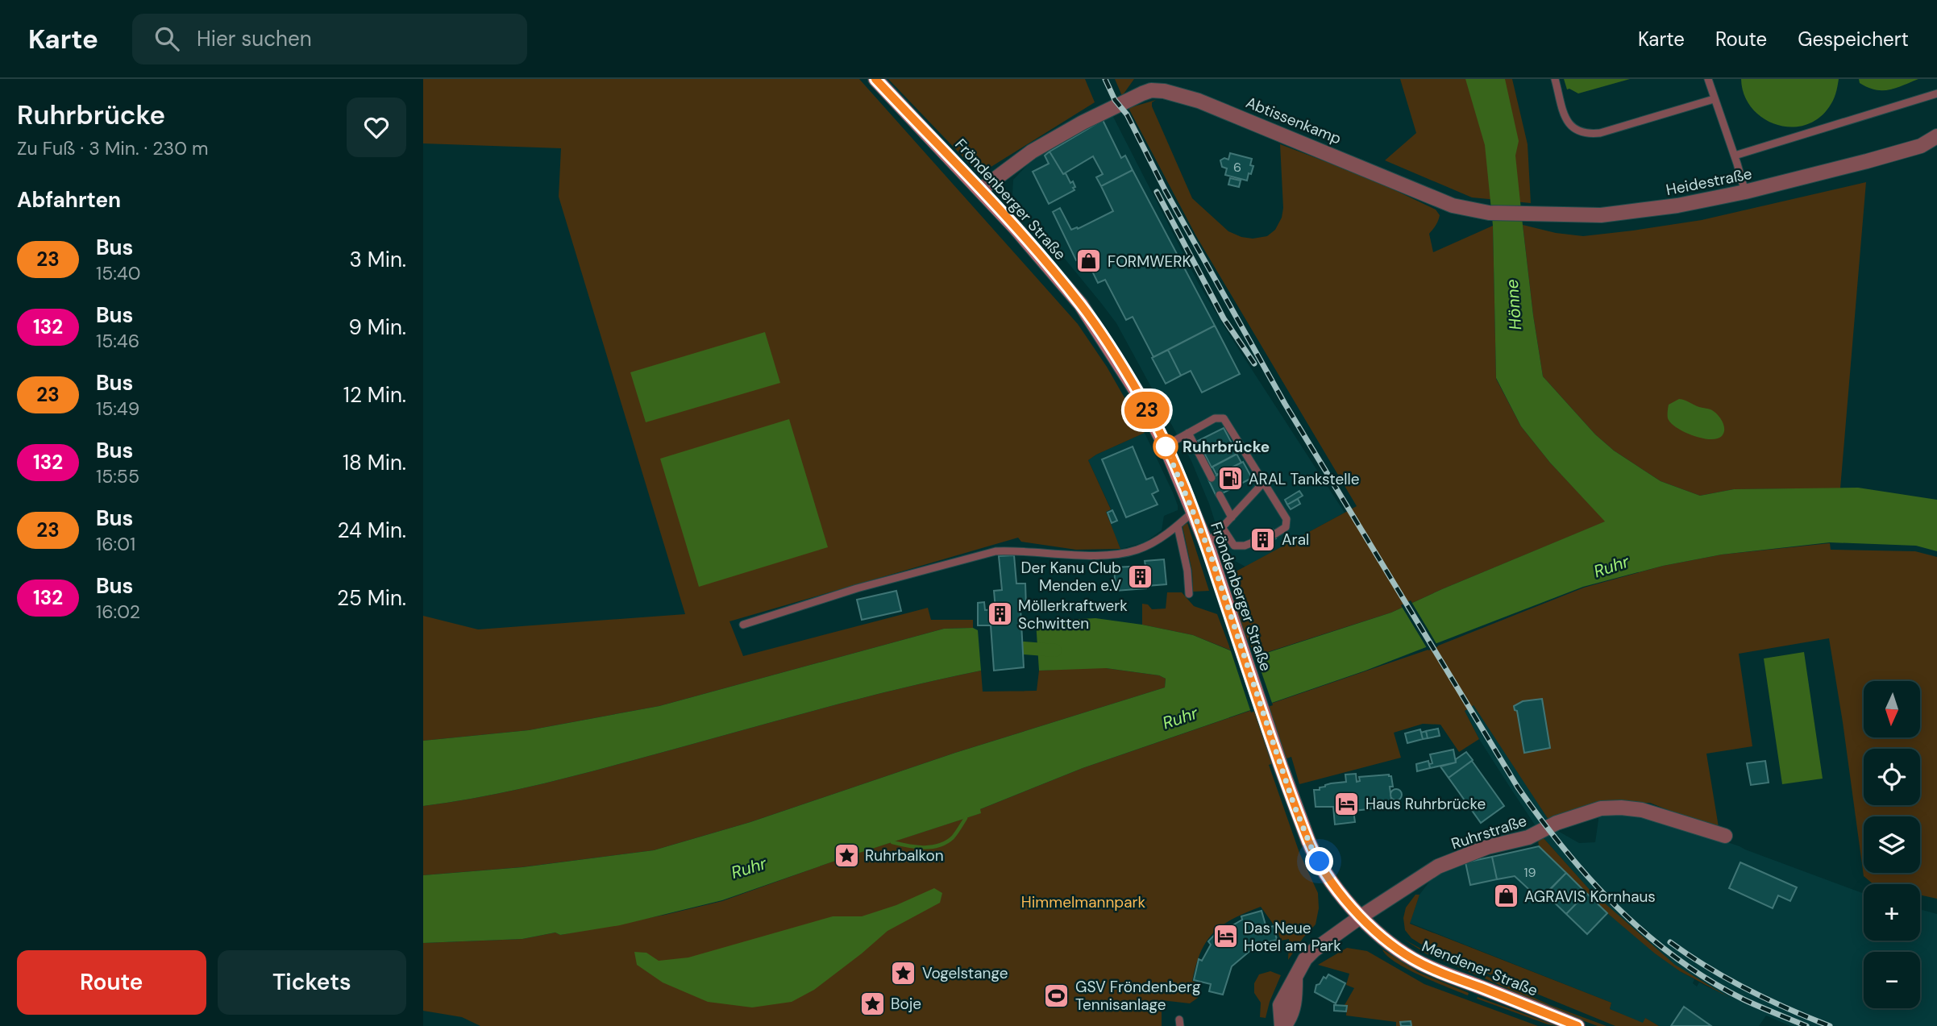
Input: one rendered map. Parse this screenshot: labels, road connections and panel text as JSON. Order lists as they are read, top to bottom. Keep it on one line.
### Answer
{"streets":{"main road":["Fröndenberger Straße","Mendener Straße"],"street":["Abtissenkamp","Heidestraße","Ruhrstraße"]},"crossings":[["Abtissenkamp","Heidestraße"],["Abtissenkamp","Fröndenberger Straße"],["Fröndenberger Straße","Mendener Straße"],["Ruhrstraße","Mendener Straße"]],"water":["Hönne","Ruhr"],"parks":["Himmelmannpark"],"places":{"shop":["FORMWERK","AGRAVIS Kornhaus"],"other":["Ruhrbrücke"],"fuel station":["ARAL Tankstelle"],"building":["Aral","Der Kanu Club Menden e.V","Möllerkraftwerk Schwitten"],"hotel":["Haus Ruhrbrücke","Das Neue Hotel am Park"],"place":["Ruhrbalkon","Vogelstange","Boje"],"sports":["GSV Fröndenberg Tennisanlage"]},"lines":["bus line 23"],"house_numbers":["6","19"],"north":"bottom","page":{"header":"Karte","search":"Hier suchen","nav":["Karte","Route","Gespeichert"],"heading":[["Ruhrbrücke","Zu Fuß · 3 Min. · 230 m"],"Abfahrten"],"on_map":"23","list":[{"mark":"23","name":"Bus","note":"15:40","value":"3 Min."},{"mark":"132","name":"Bus","note":"15:46","value":"9 Min."},{"mark":"23","name":"Bus","note":"15:49","value":"12 Min."},{"mark":"132","name":"Bus","note":"15:55","value":"18 Min."},{"mark":"23","name":"Bus","note":"16:01","value":"24 Min."},{"mark":"132","name":"Bus","note":"16:02","value":"25 Min."}],"map_buttons":["+","−"],"buttons":["Route","Tickets"]}}
